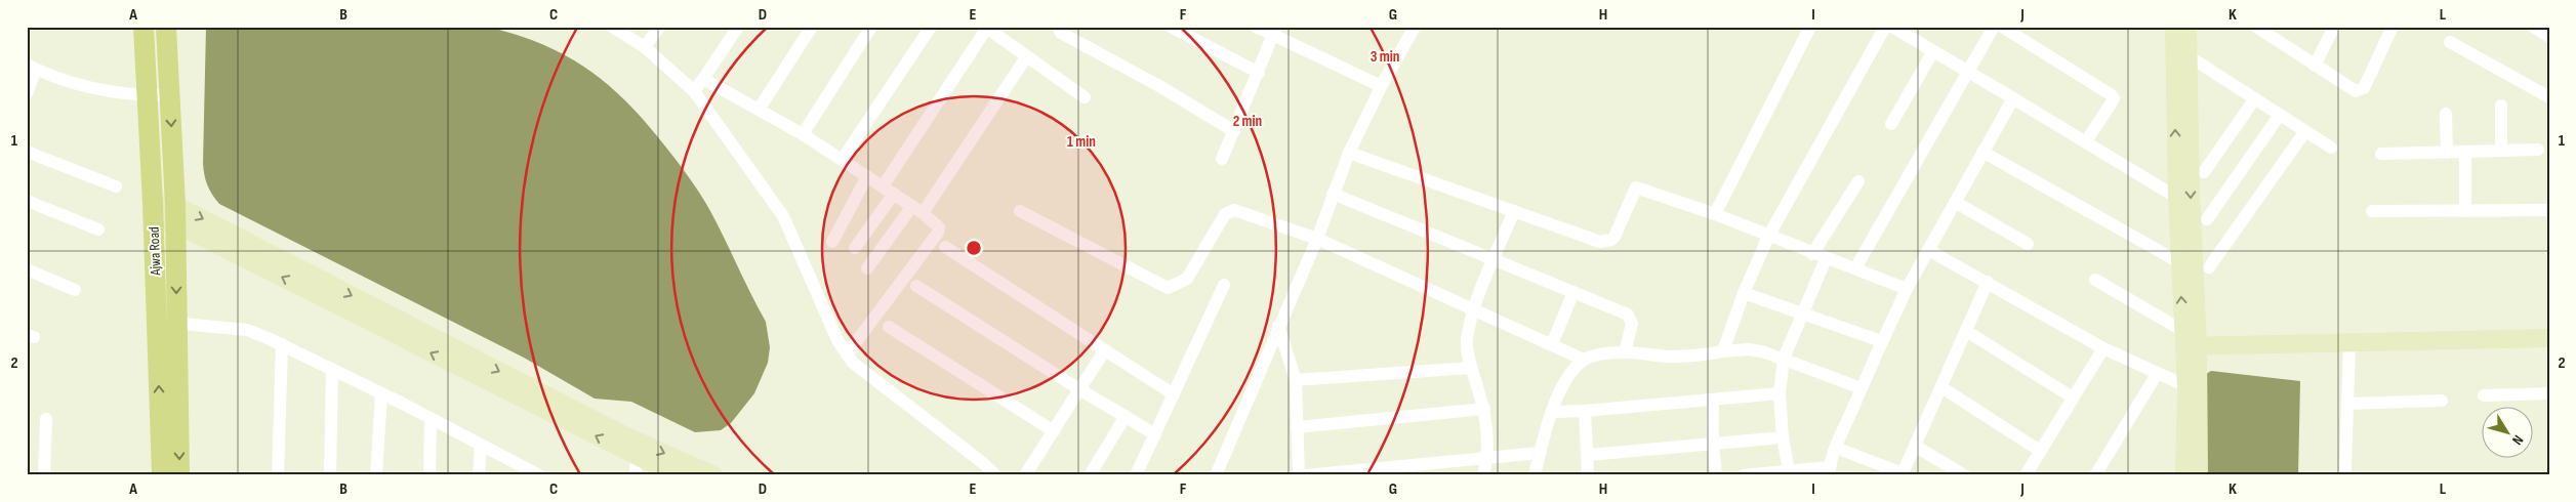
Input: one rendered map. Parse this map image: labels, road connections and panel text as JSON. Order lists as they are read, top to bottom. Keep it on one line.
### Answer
{"streets":{"main road":["Ajwa Road"]},"north":"bottom right","grid":{"columns":["A","B","C","D","E","F","G","H","I","J","K","L"],"rows":["1","2"]},"rings":["3 min","2 min","1 min"]}
